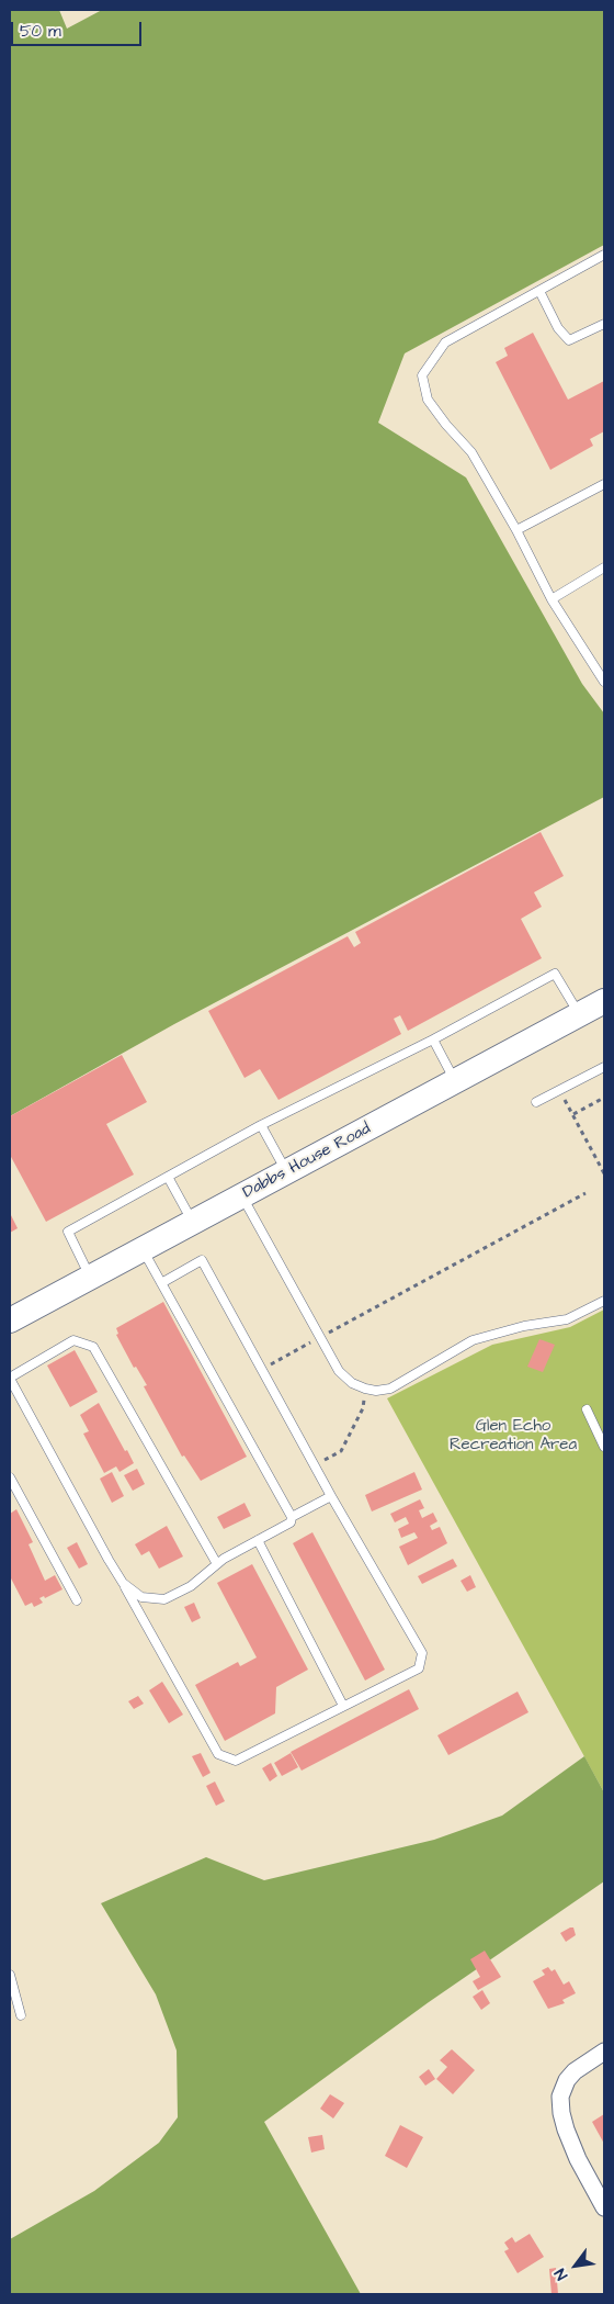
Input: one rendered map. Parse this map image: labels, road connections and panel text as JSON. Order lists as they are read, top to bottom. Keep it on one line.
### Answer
{"streets":{"street":["Dabbs House Road"]},"parks":["Glen Echo Recreation Area"],"scale_bar":"50 m","north":"bottom left"}
